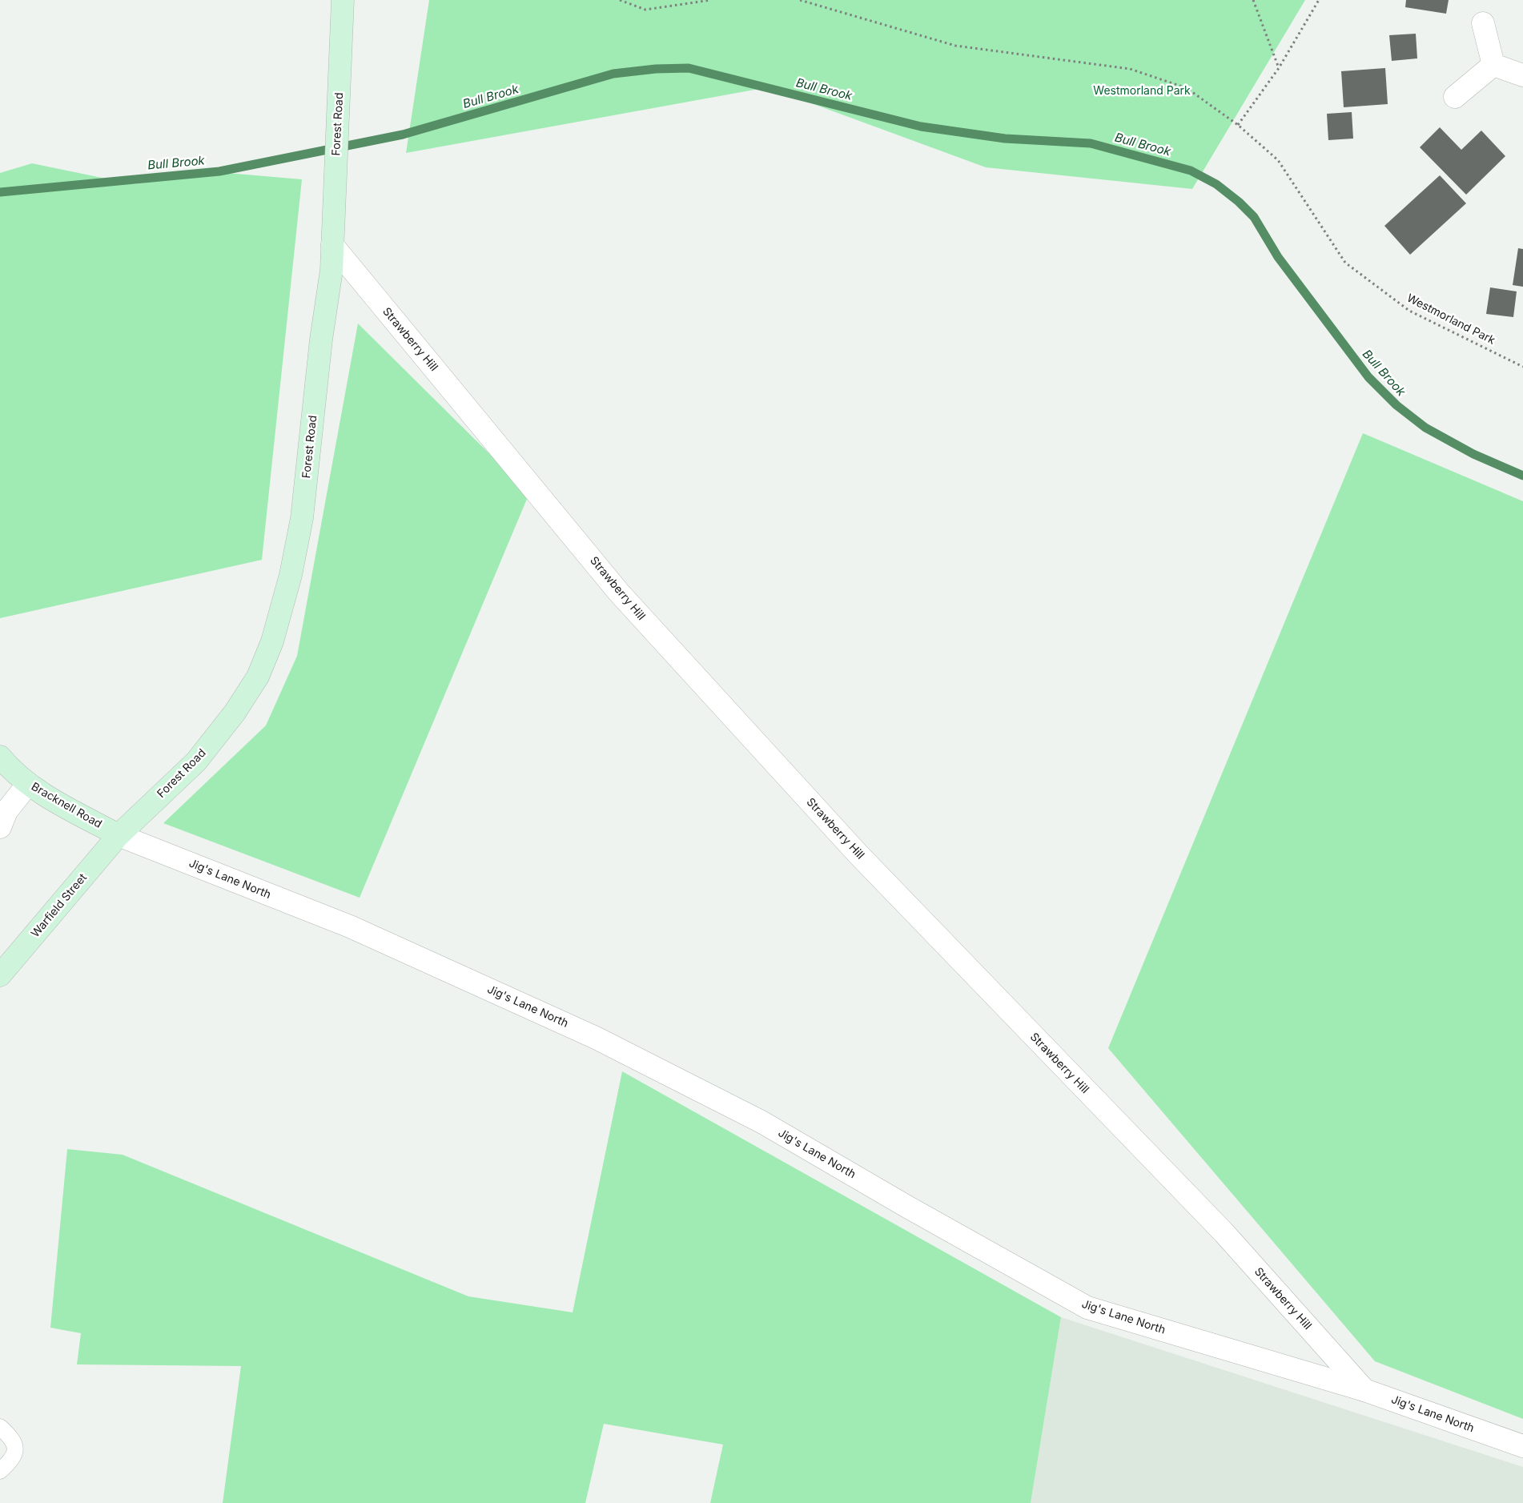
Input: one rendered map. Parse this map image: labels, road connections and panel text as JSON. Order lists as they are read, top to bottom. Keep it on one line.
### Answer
{"streets":{"main road":["Forest Road","Bracknell Road","Warfield Street"],"street":["Strawberry Hill","Jig's Lane North"],"path":["Westmorland Park"]},"crossings":[["Forest Road","Strawberry Hill"],["Forest Road","Bracknell Road"],["Forest Road","Jig's Lane North"],["Forest Road","Warfield Street"],["Strawberry Hill","Jig's Lane North"],["Bracknell Road","Jig's Lane North"],["Bracknell Road","Warfield Street"],["Jig's Lane North","Warfield Street"]],"water":["Bull Brook"],"parks":["Westmorland Park"]}
